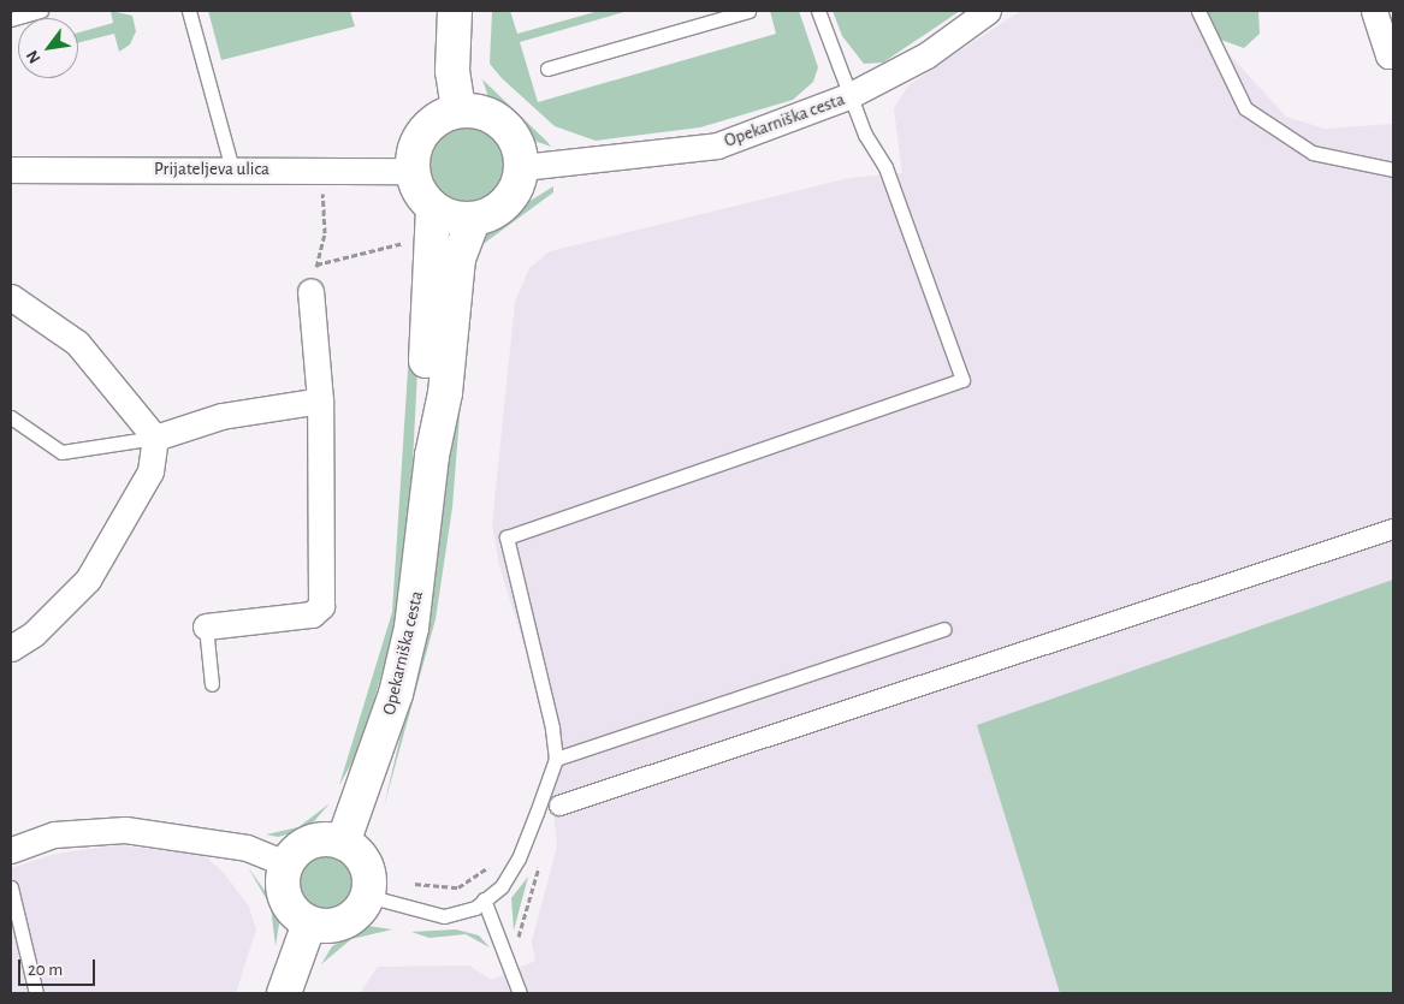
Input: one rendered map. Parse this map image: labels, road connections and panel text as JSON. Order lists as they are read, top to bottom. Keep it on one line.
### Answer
{"streets":{"street":["Opekarniška cesta","Prijateljeva ulica"]},"crossings":[["Opekarniška cesta","Prijateljeva ulica"]],"scale_bar":"20 m","north":"bottom left"}
